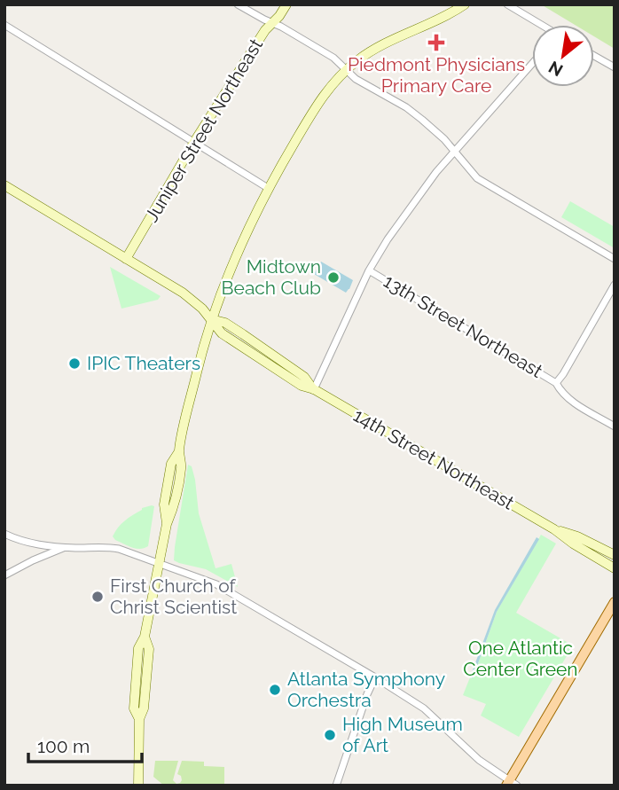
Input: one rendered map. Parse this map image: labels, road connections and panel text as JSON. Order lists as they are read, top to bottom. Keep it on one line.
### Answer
{"streets":{"main road":["Juniper Street Northeast","14th Street Northeast"],"street":["13th Street Northeast"]},"crossings":[["Juniper Street Northeast","14th Street Northeast"]],"parks":["One Atlantic Center Green"],"places":{"health":["Piedmont Physicians Primary Care"],"other":["Midtown Beach Club","IPIC Theaters","First Church of Christ Scientist","Atlanta Symphony Orchestra","High Museum of Art"]},"scale_bar":"100 m","north":"bottom left"}
